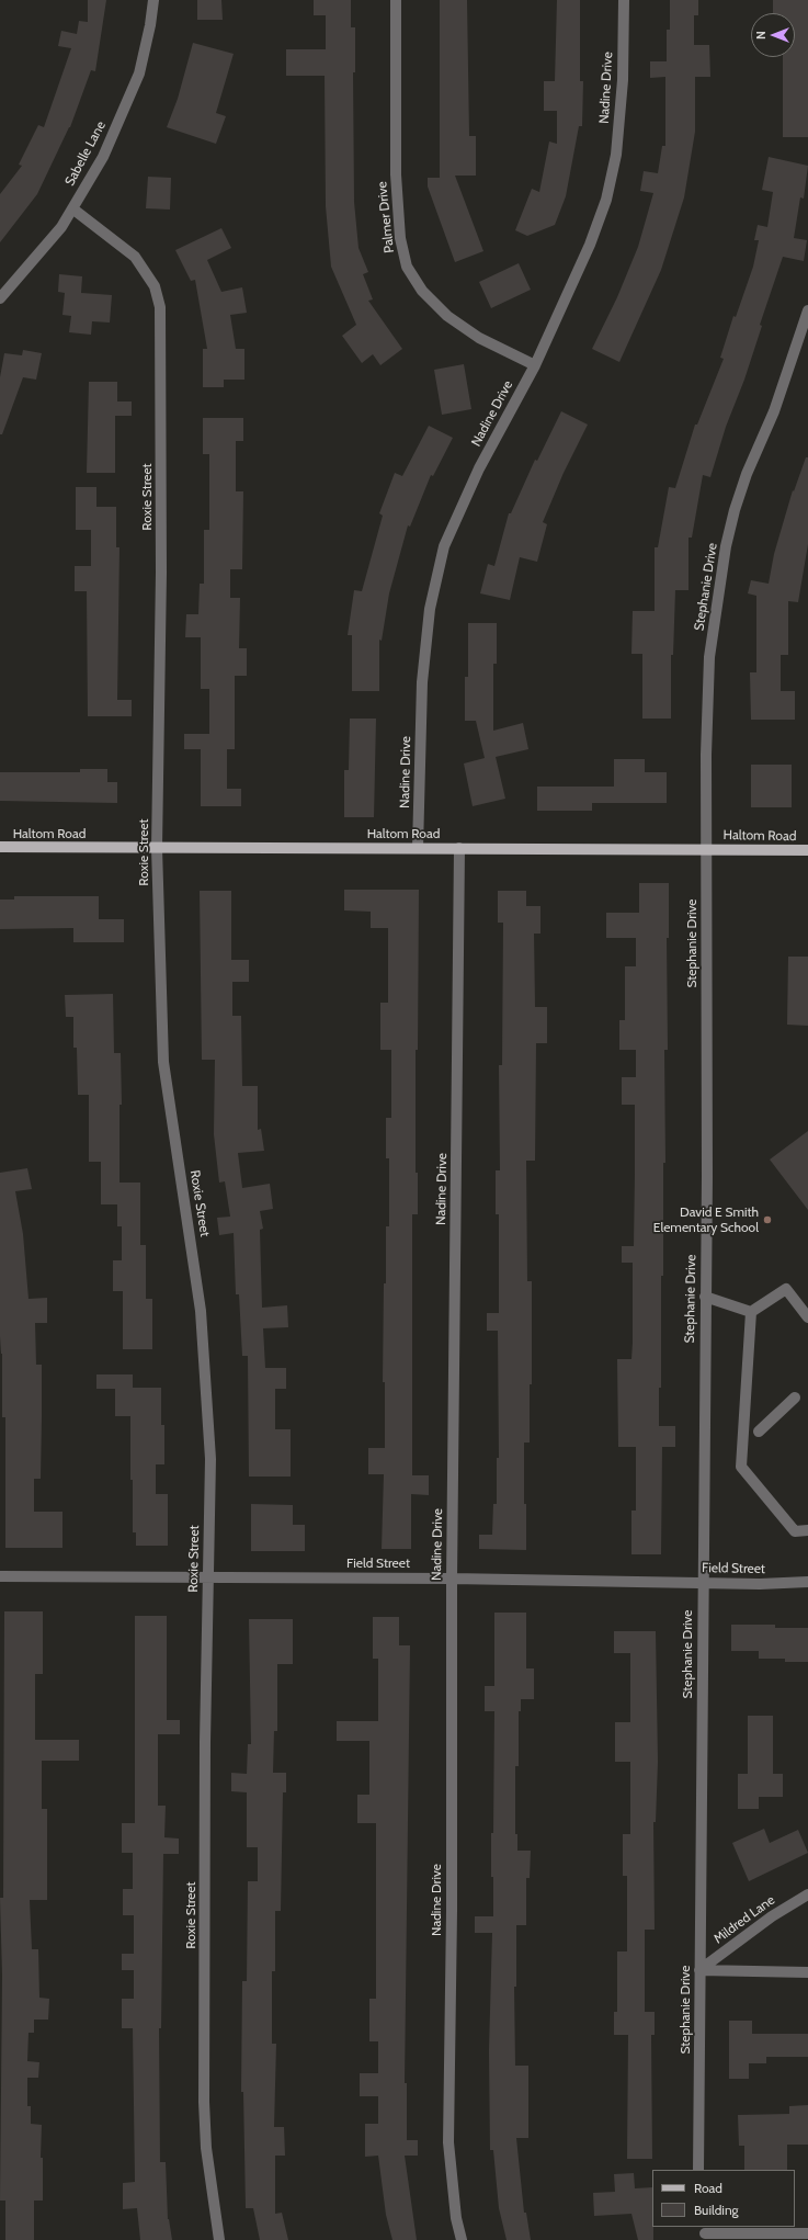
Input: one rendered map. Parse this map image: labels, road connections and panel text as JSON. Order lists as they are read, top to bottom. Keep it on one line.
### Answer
{"streets":{"main road":["Haltom Road"],"street":["Nadine Drive","Sabelle Lane","Palmer Drive","Roxie Street","Stephanie Drive","Field Street","Mildred Lane"]},"crossings":[["Nadine Drive","Palmer Drive"],["Nadine Drive","Haltom Road"],["Nadine Drive","Field Street"],["Sabelle Lane","Roxie Street"],["Roxie Street","Haltom Road"],["Roxie Street","Field Street"],["Stephanie Drive","Haltom Road"],["Stephanie Drive","Field Street"],["Stephanie Drive","Mildred Lane"]],"places":["David E Smith Elementary School"],"legend":["Road","Building"],"north":"left"}
